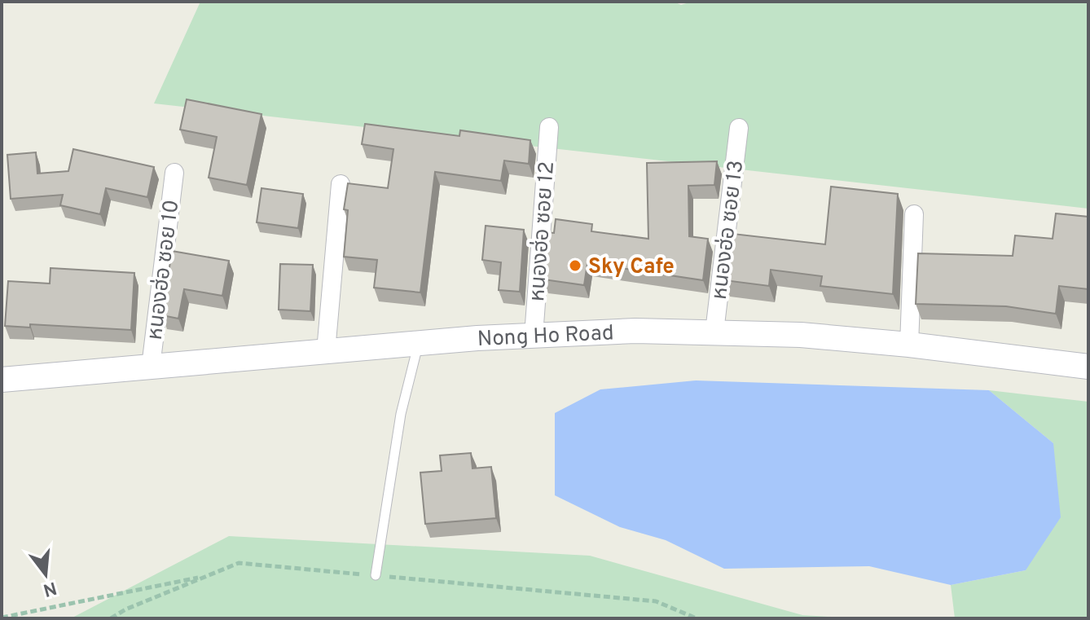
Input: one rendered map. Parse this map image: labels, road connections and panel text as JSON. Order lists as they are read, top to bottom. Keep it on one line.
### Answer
{"streets":{"main road":["Nong Ho Road"],"street":["หนองฮ่อ ซอย 13","หนองฮ่อ ซอย 12","หนองฮ่อ ซอย 10"]},"crossings":[["หนองฮ่อ ซอย 13","Nong Ho Road"],["หนองฮ่อ ซอย 12","Nong Ho Road"],["หนองฮ่อ ซอย 10","Nong Ho Road"]],"places":["Sky Cafe"],"north":"bottom"}
